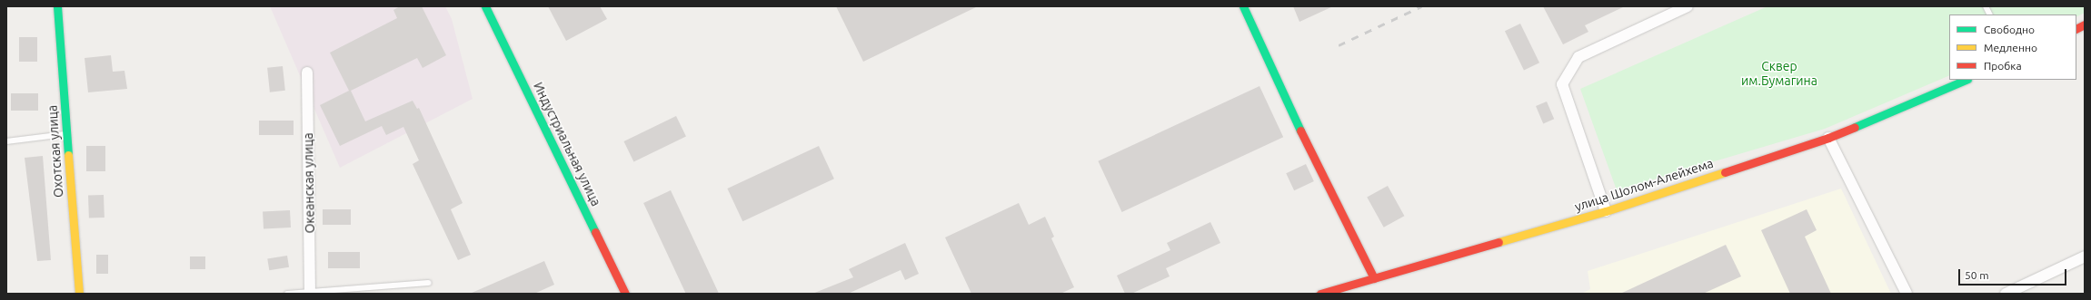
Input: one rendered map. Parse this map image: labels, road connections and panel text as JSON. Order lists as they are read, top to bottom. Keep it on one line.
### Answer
{"streets":{"street":["Индустриальная улица","Охотская улица","Океанская улица","улица Шолом-Алейхема"]},"parks":["Сквер им.Бумагина"],"legend":["Свободно","Медленно","Пробка"],"scale_bar":"50 m"}
